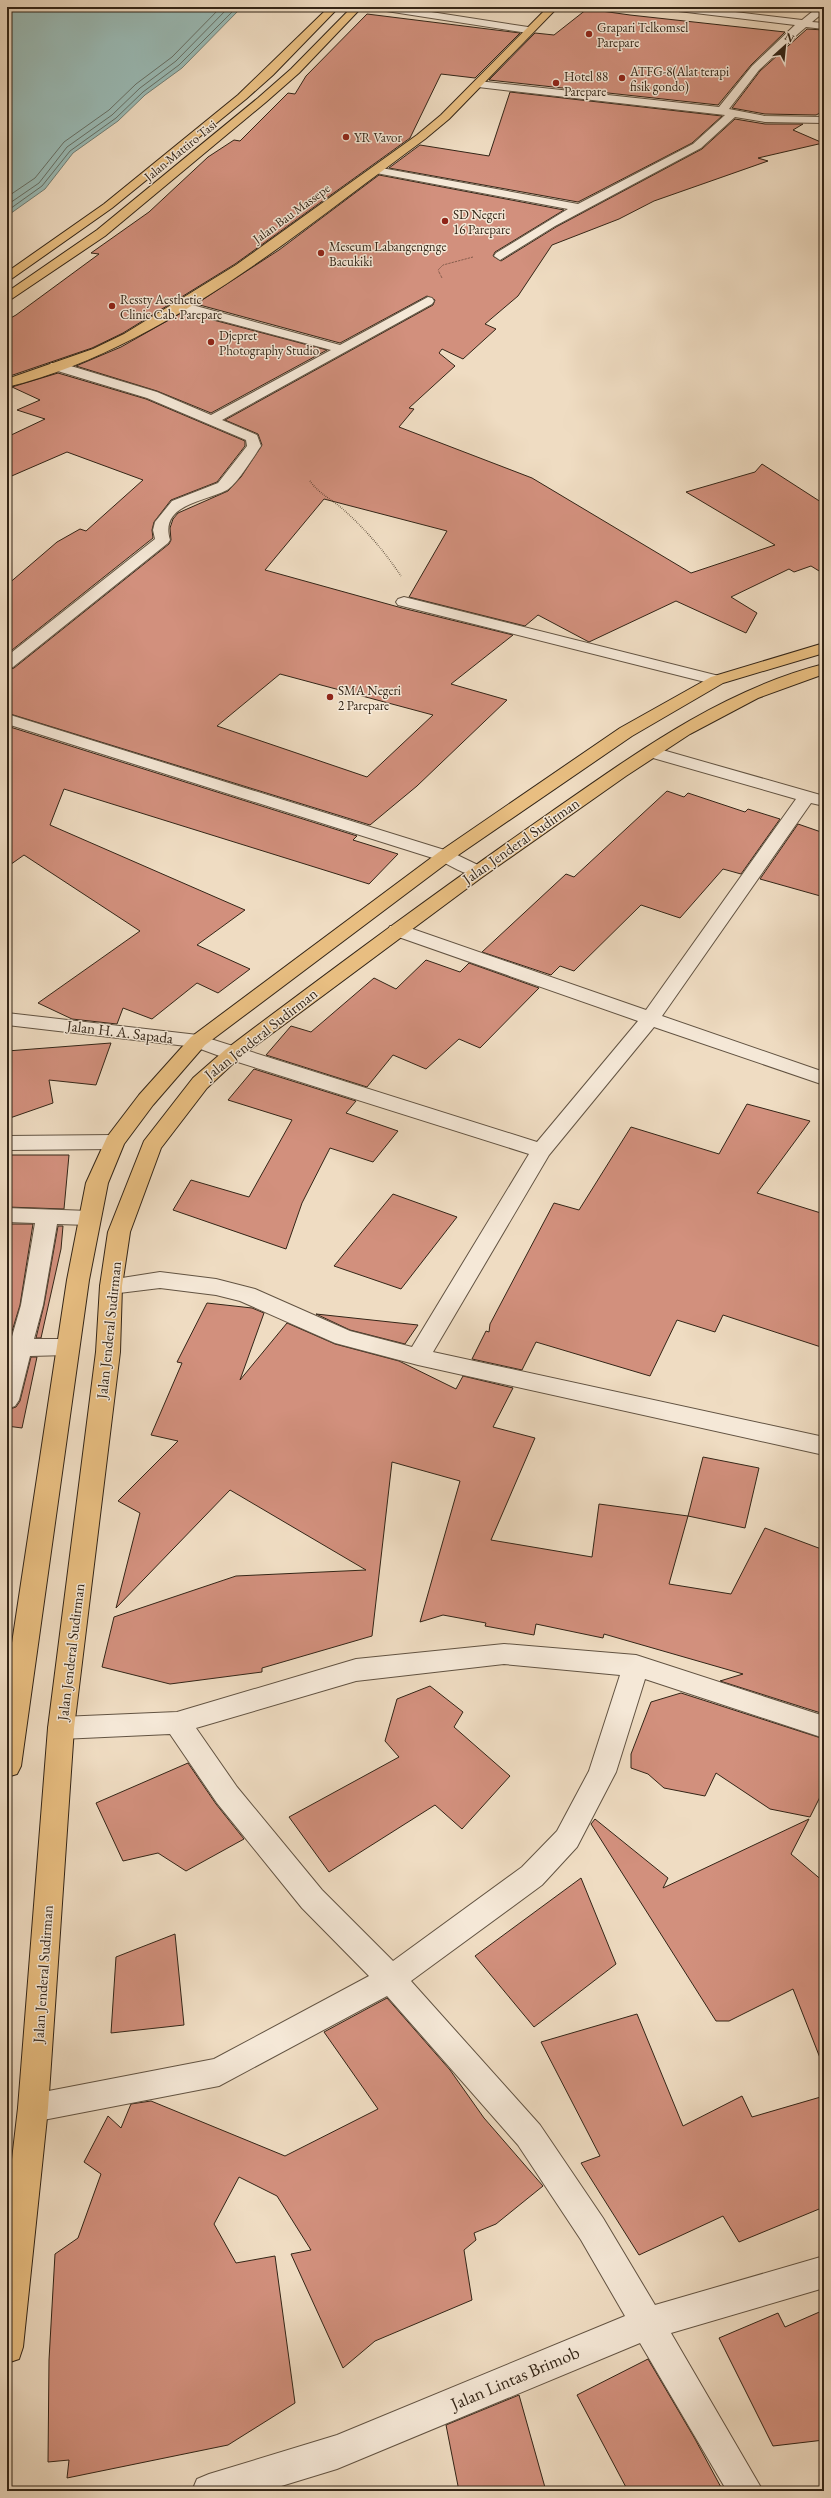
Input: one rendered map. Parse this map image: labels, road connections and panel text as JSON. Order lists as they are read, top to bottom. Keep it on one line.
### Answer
{"streets":{"main road":["Jalan Mattiro Tasi","Jalan Bau Massepe","Jalan Jenderal Sudirman"],"street":["Jalan H. A. Sapada","Jalan Lintas Brimob"]},"crossings":[["Jalan Jenderal Sudirman","Jalan H. A. Sapada"]],"places":["Grapari Telkomsel Parepare","ATFG-8(Alat terapi fisik gondo)","Hotel 88 Parepare","YR Vavor","SD Negeri 16 Parepare","Meseum Labangengnge Bacukiki","Ressty Aesthetic Clinic Cab. Parepare","Djepret Photography Studio","SMA Negeri 2 Parepare"],"north":"top right"}
